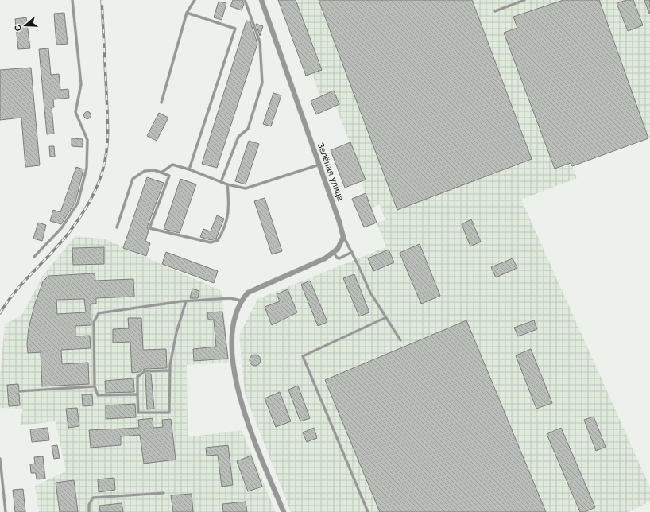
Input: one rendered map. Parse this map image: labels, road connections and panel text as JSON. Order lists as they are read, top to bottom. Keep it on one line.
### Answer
{"streets":{"street":["Зелёная улица"]},"north":"left"}
